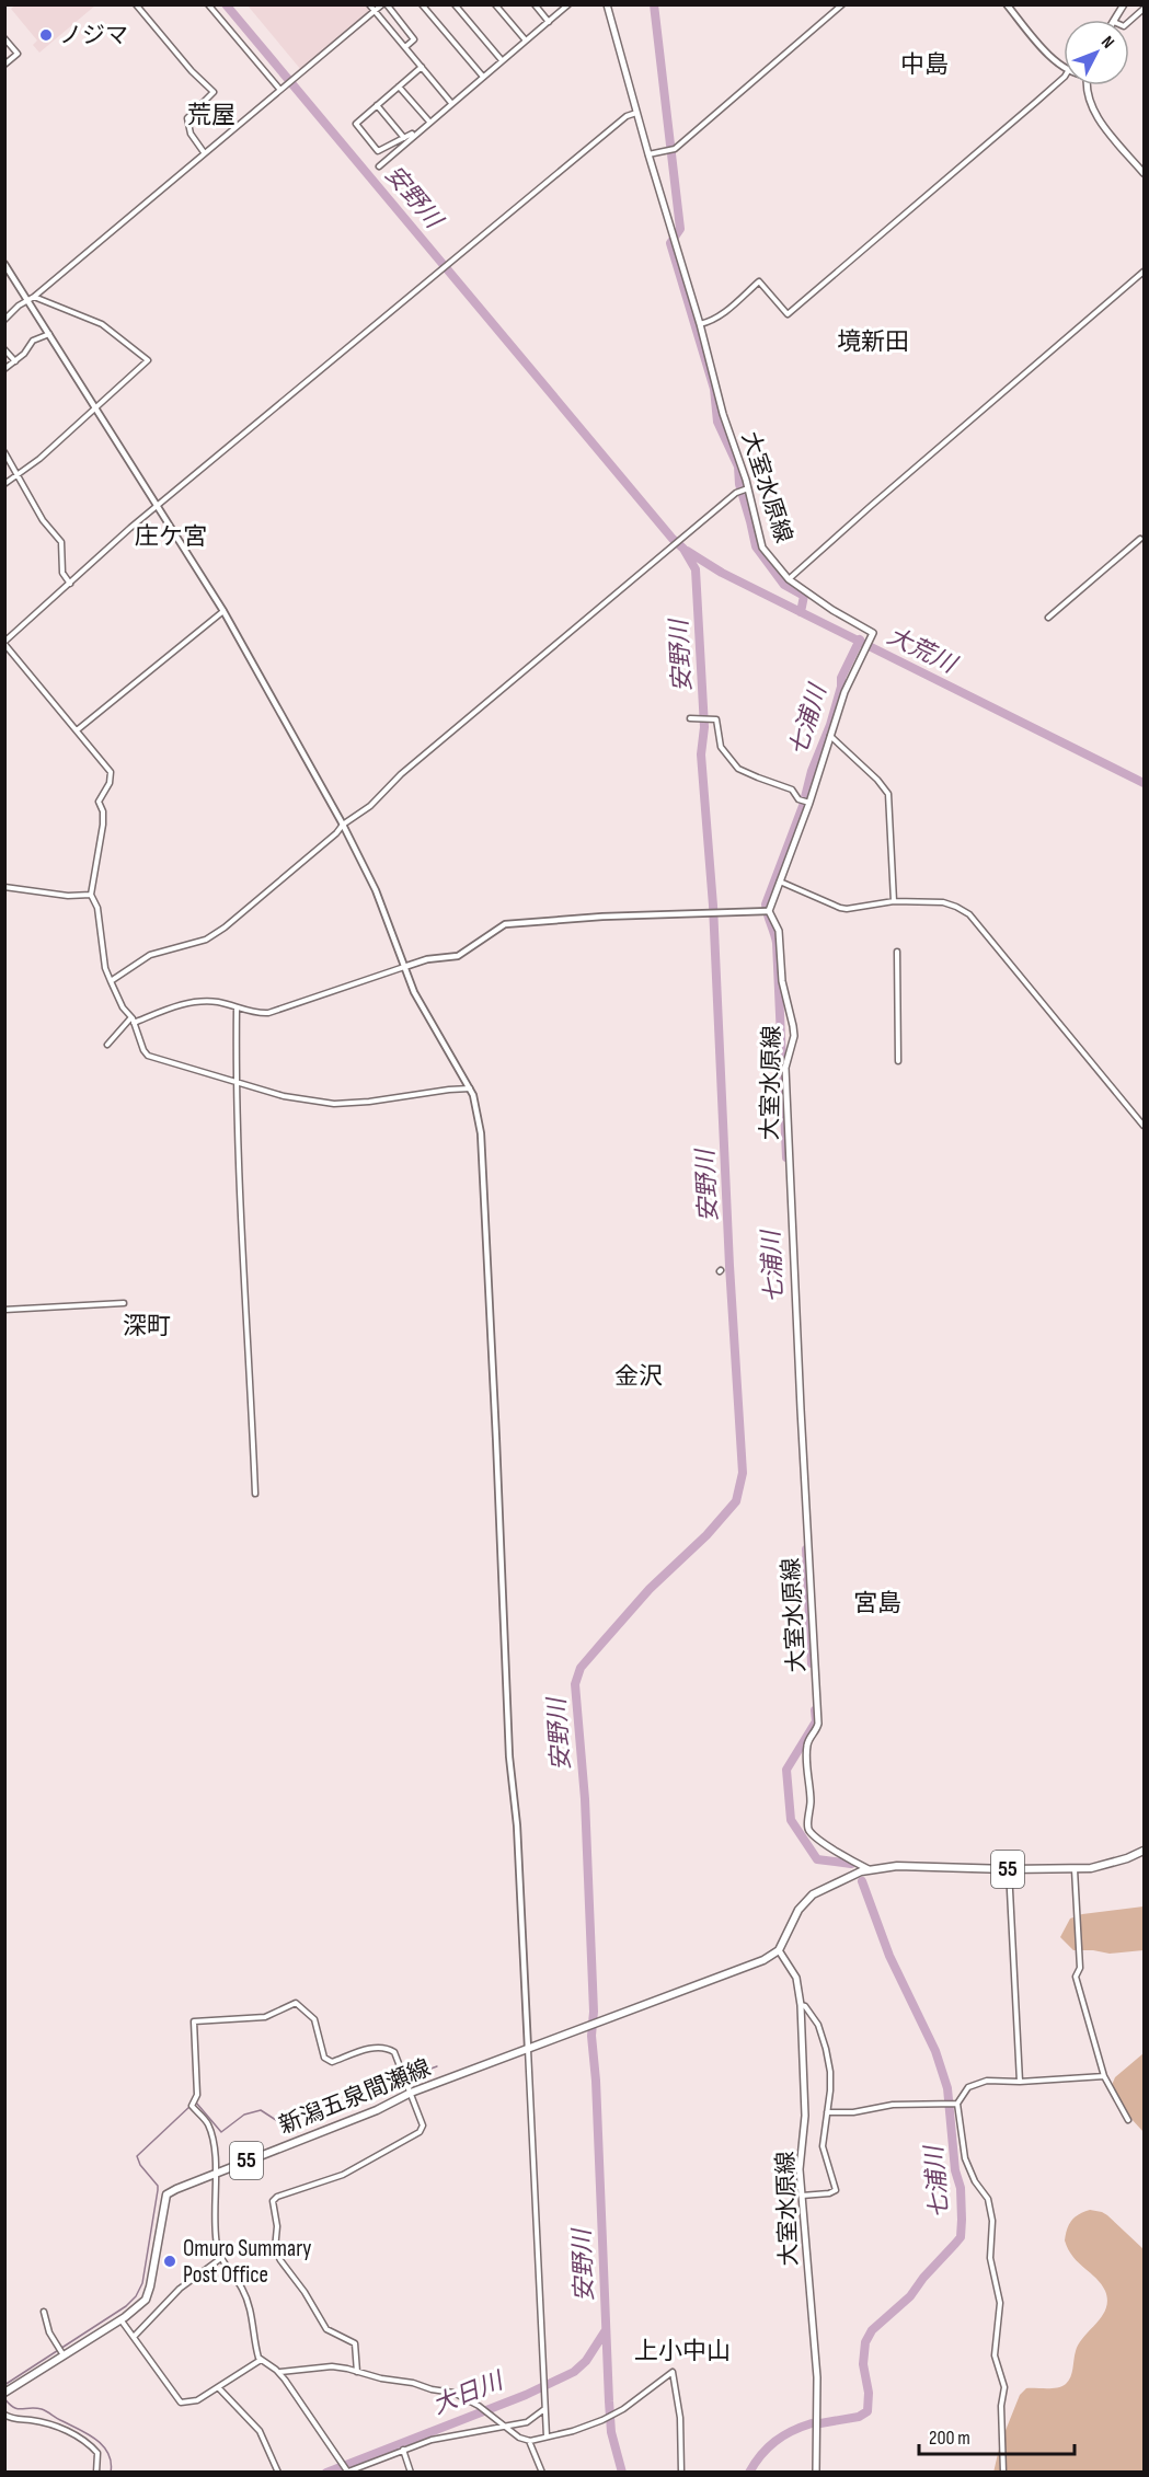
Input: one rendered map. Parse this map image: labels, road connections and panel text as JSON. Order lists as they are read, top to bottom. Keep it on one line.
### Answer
{"streets":{"main road":["大室水原線","55","新潟五泉間瀬線"]},"crossings":[["大室水原線","55"],["大室水原線","新潟五泉間瀬線"],["55","新潟五泉間瀬線"]],"districts":["中島","荒屋","境新田","庄ケ宮","深町","金沢","宮島","上小中山"],"water":["安野川","大荒川","七浦川","大日川"],"places":["ノジマ","Omuro Summary Post Office"],"scale_bar":"200 m","north":"top right"}
